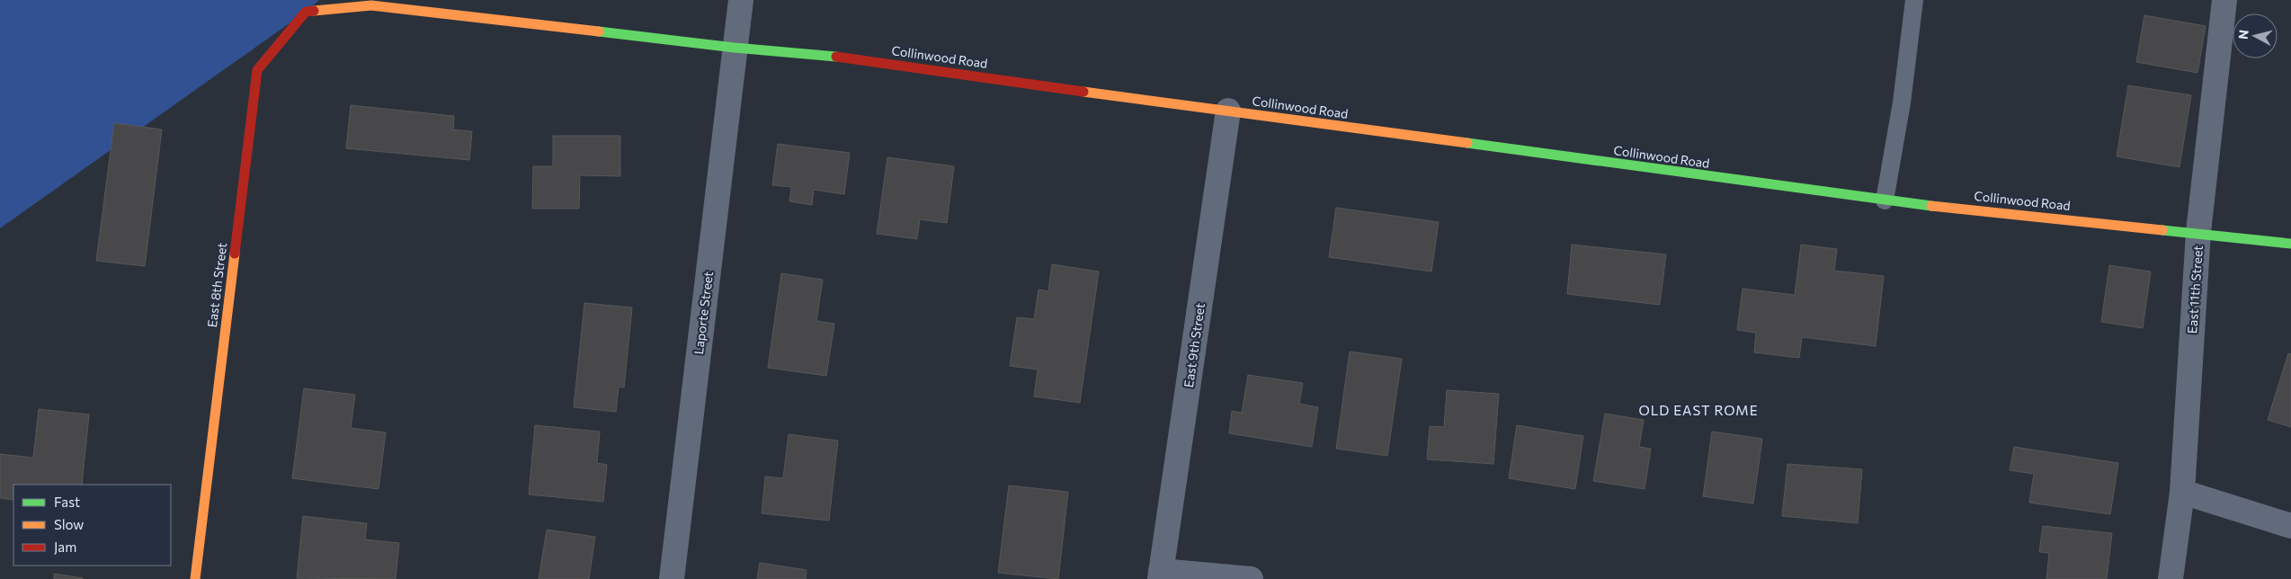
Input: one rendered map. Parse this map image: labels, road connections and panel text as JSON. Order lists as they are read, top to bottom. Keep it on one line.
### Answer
{"streets":{"street":["Collinwood Road","East 8th Street","East 11th Street","Laporte Street","East 9th Street"]},"crossings":[["Collinwood Road","East 8th Street"],["Collinwood Road","East 11th Street"],["Collinwood Road","Laporte Street"],["Collinwood Road","East 9th Street"]],"districts":["OLD EAST ROME"],"legend":["Fast","Slow","Jam"],"north":"left"}
